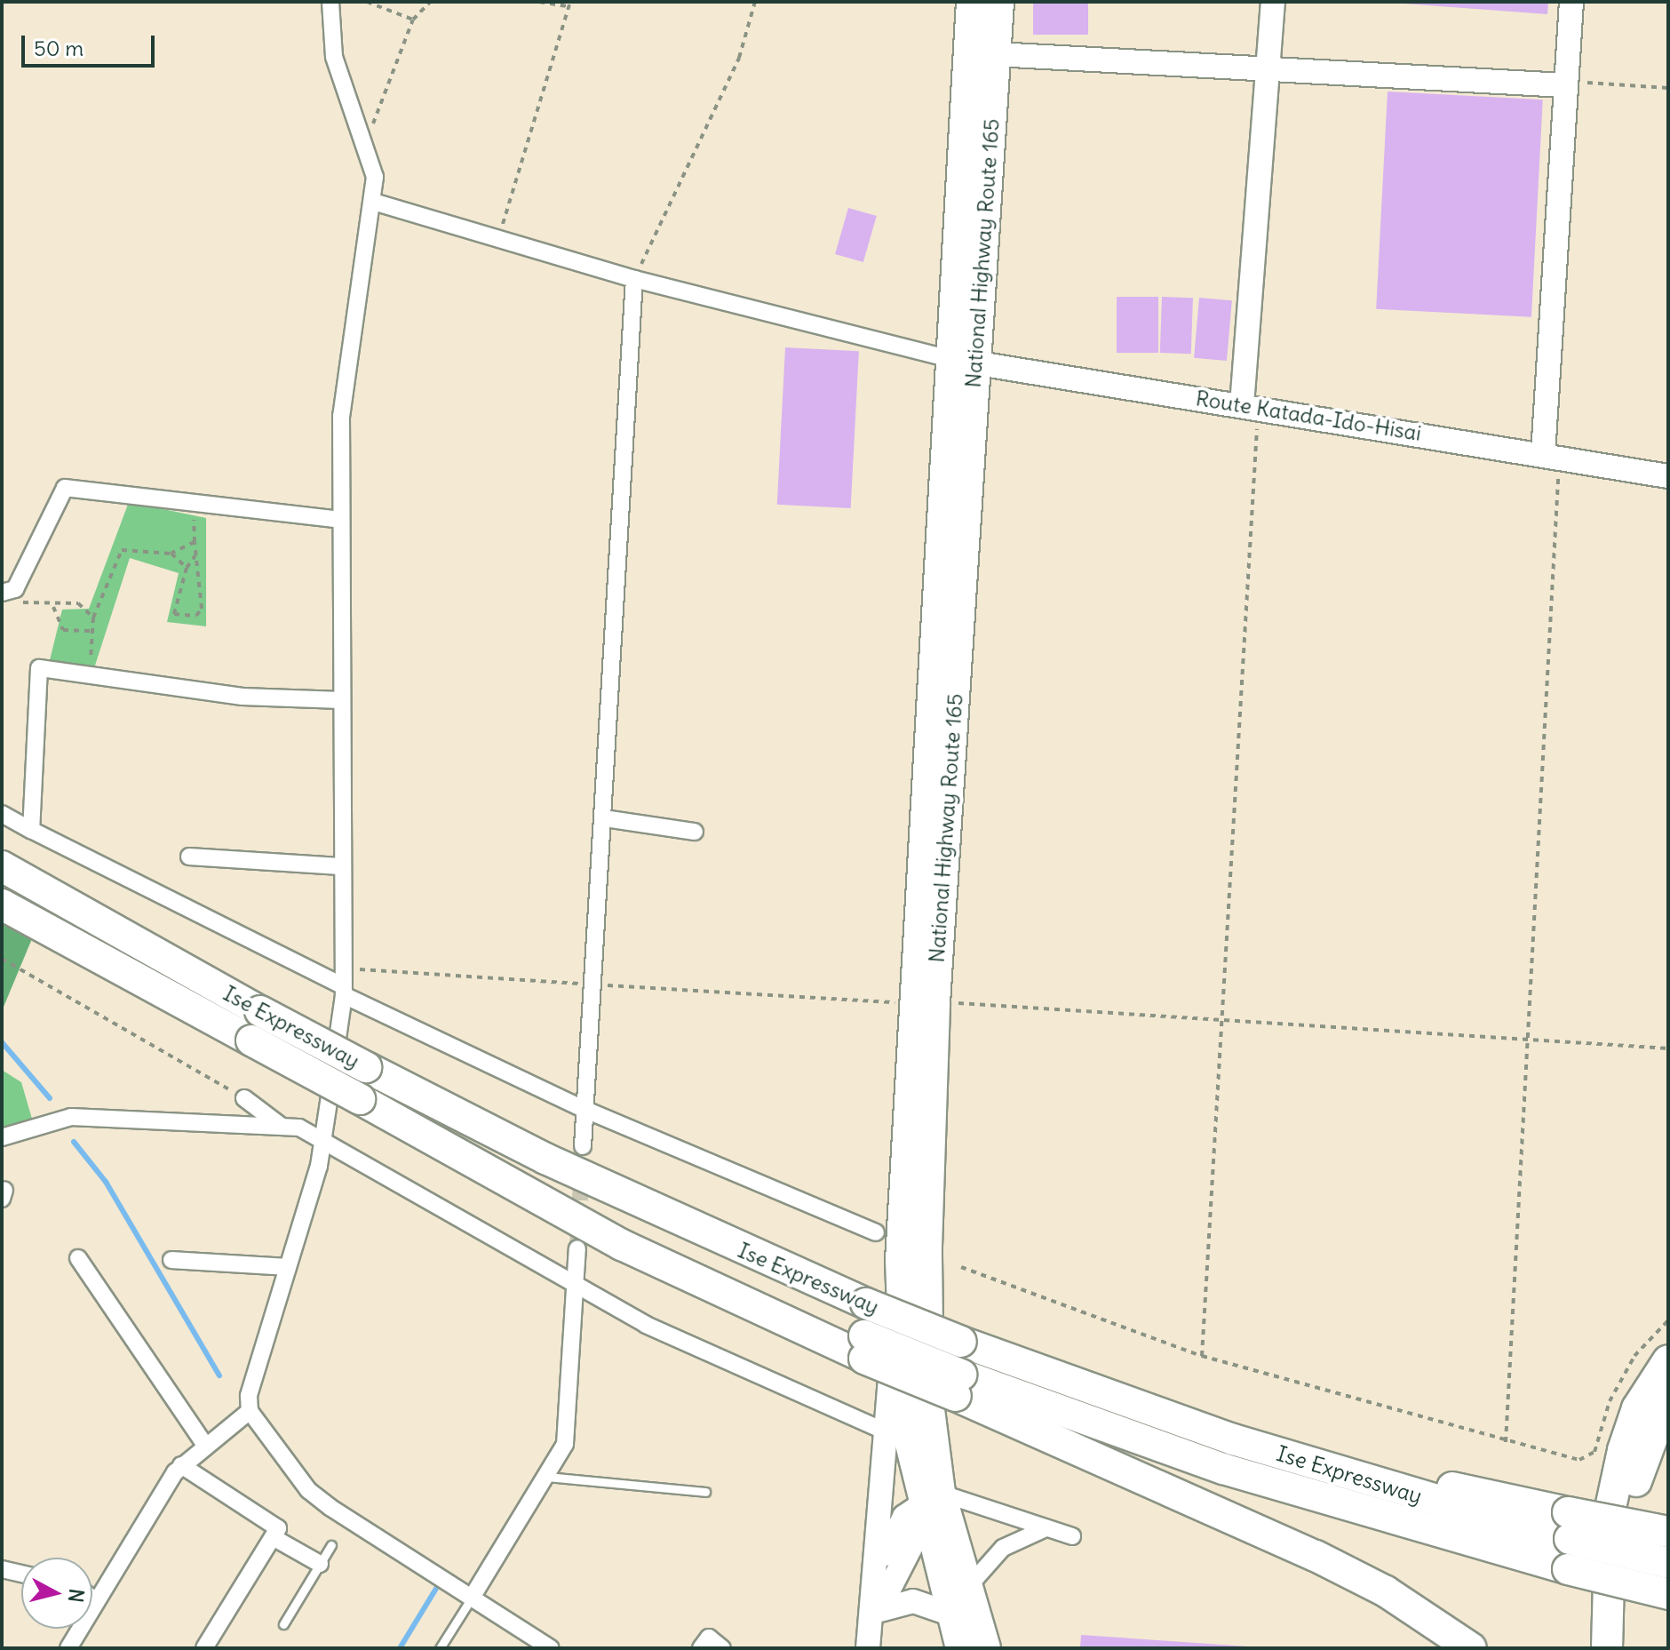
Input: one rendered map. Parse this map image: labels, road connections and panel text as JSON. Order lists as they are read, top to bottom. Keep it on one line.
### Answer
{"streets":{"highway":["National Highway Route 165","Ise Expressway"],"street":["Route Katada-Ido-Hisai"]},"crossings":[["National Highway Route 165","Route Katada-Ido-Hisai"]],"scale_bar":"50 m","north":"right"}
